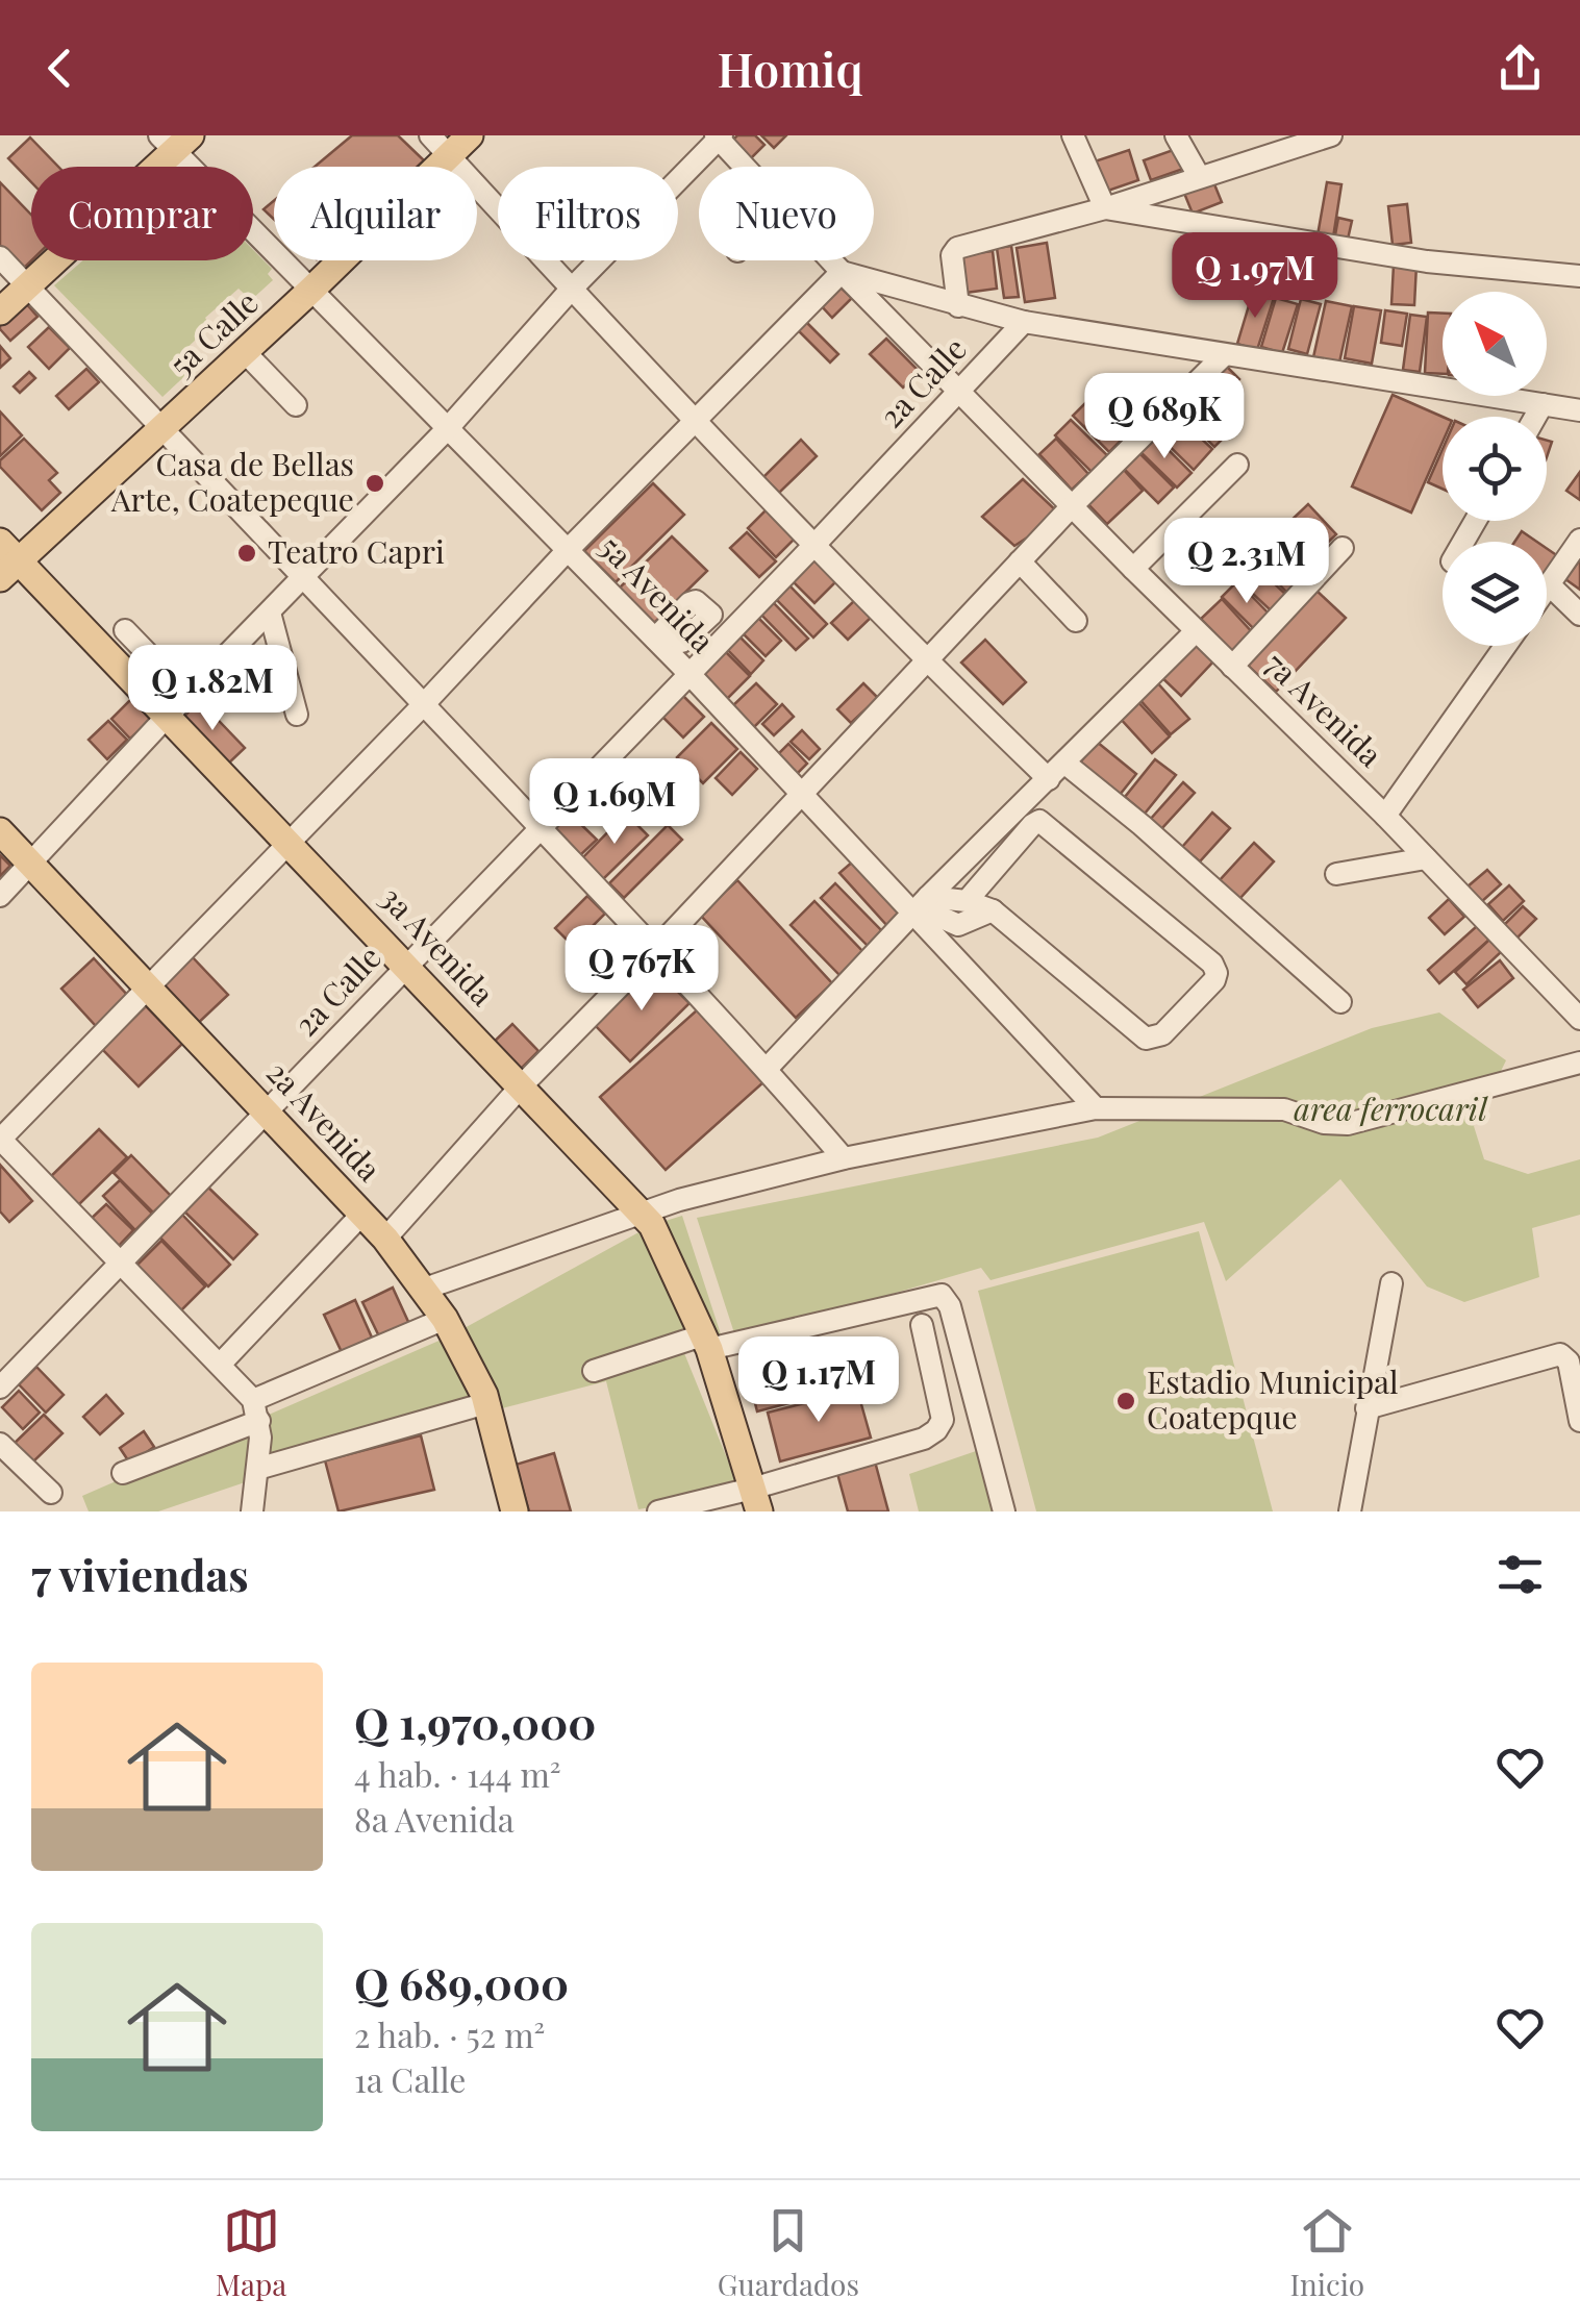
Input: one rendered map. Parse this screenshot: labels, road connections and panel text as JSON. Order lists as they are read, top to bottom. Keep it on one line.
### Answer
{"streets":{"main road":["5a Calle","3a Avenida","2a Avenida"],"street":["2a Calle","5a Avenida","7a Avenida"]},"crossings":[["5a Calle","5a Avenida"],["5a Calle","3a Avenida"],["2a Calle","5a Avenida"],["2a Calle","7a Avenida"],["2a Calle","3a Avenida"],["2a Calle","2a Avenida"]],"parks":["area ferrocaril"],"places":["Casa de Bellas Arte, Coatepeque","Teatro Capri","Estadio Municipal Coatepque"],"north":"top left","page":{"header":"Homiq","chip":["Comprar","Alquilar","Filtros","Nuevo"],"price":["Q 1.97M","Q 689K","Q 2.31M","Q 1.82M","Q 1.69M","Q 767K","Q 1.17M"],"heading":"7 viviendas","list":[{"name":"Q 1,970,000","note":"4 hab. · 144 m² · 8a Avenida"},{"name":"Q 689,000","note":"2 hab. · 52 m² · 1a Calle"}],"tabs":["Mapa","Guardados","Inicio"]}}
